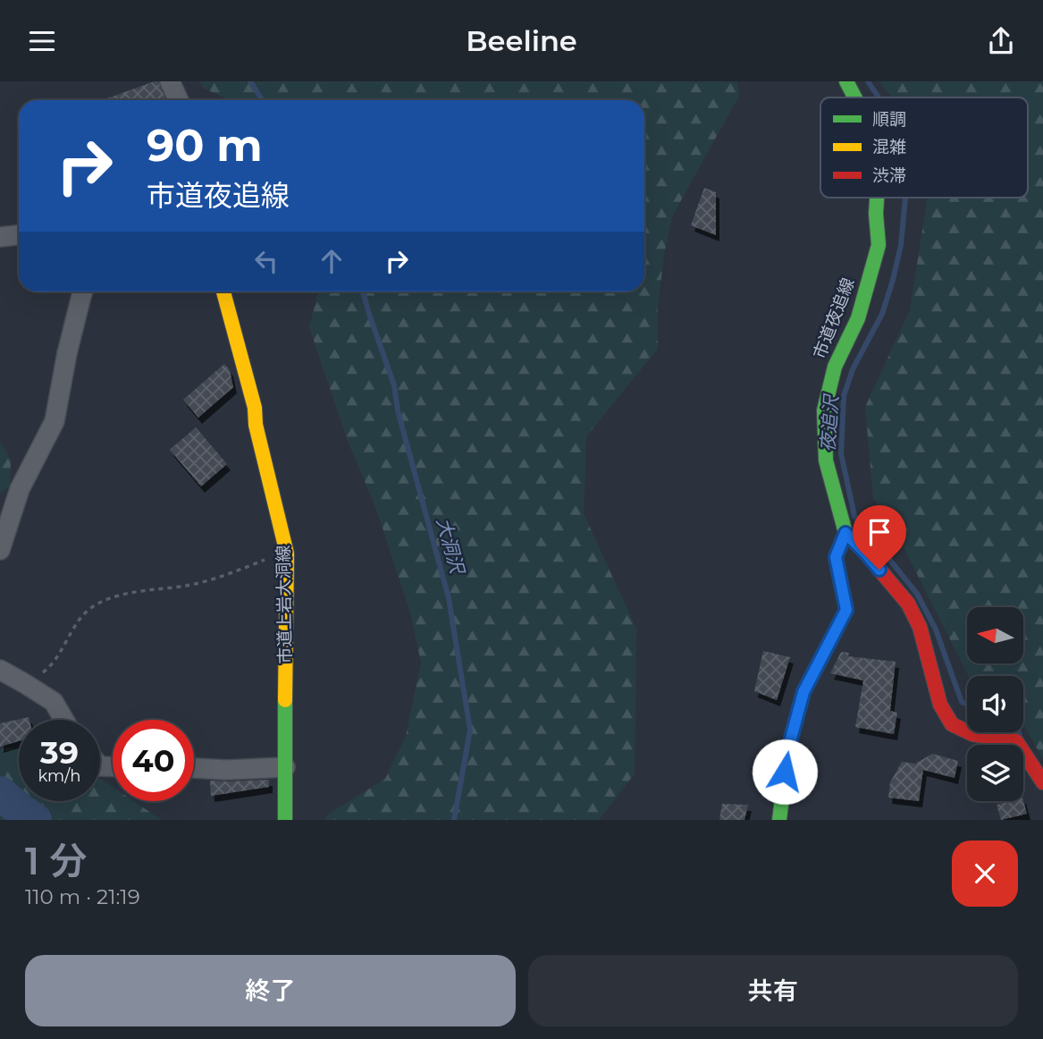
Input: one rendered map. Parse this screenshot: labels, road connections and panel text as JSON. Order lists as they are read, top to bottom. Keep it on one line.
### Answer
{"streets":{"street":["市道夜追線","市道上岩大洞線"]},"water":["夜追沢","大洞沢"],"legend":["順調","混雑","渋滞"],"north":"left","page":{"header":"Beeline","turn":["90 m","市道夜追線"],"speed":"39 km/h","limit":"40","heading":["1 分","110 m · 21:19"],"buttons":["終了","共有"]}}
